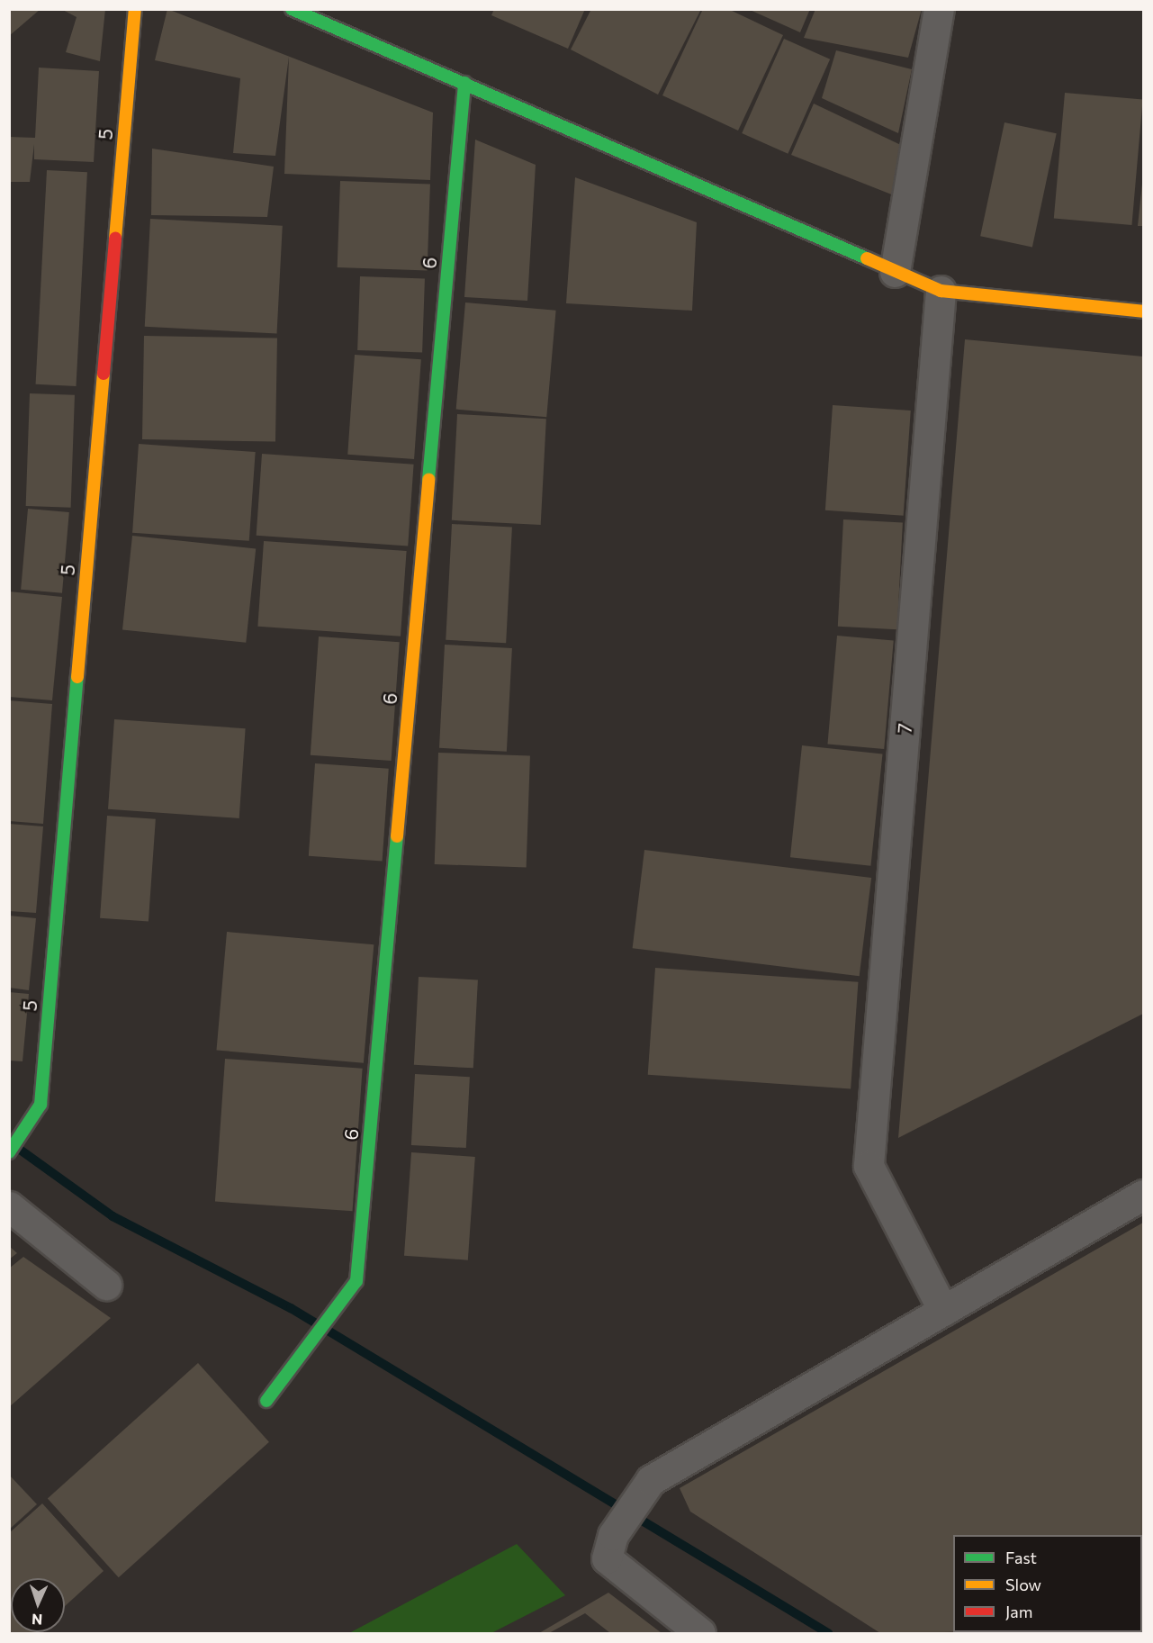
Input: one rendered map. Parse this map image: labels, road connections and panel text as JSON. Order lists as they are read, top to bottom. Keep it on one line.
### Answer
{"streets":{"street":["5","6","7"]},"legend":["Fast","Slow","Jam"],"north":"bottom"}
